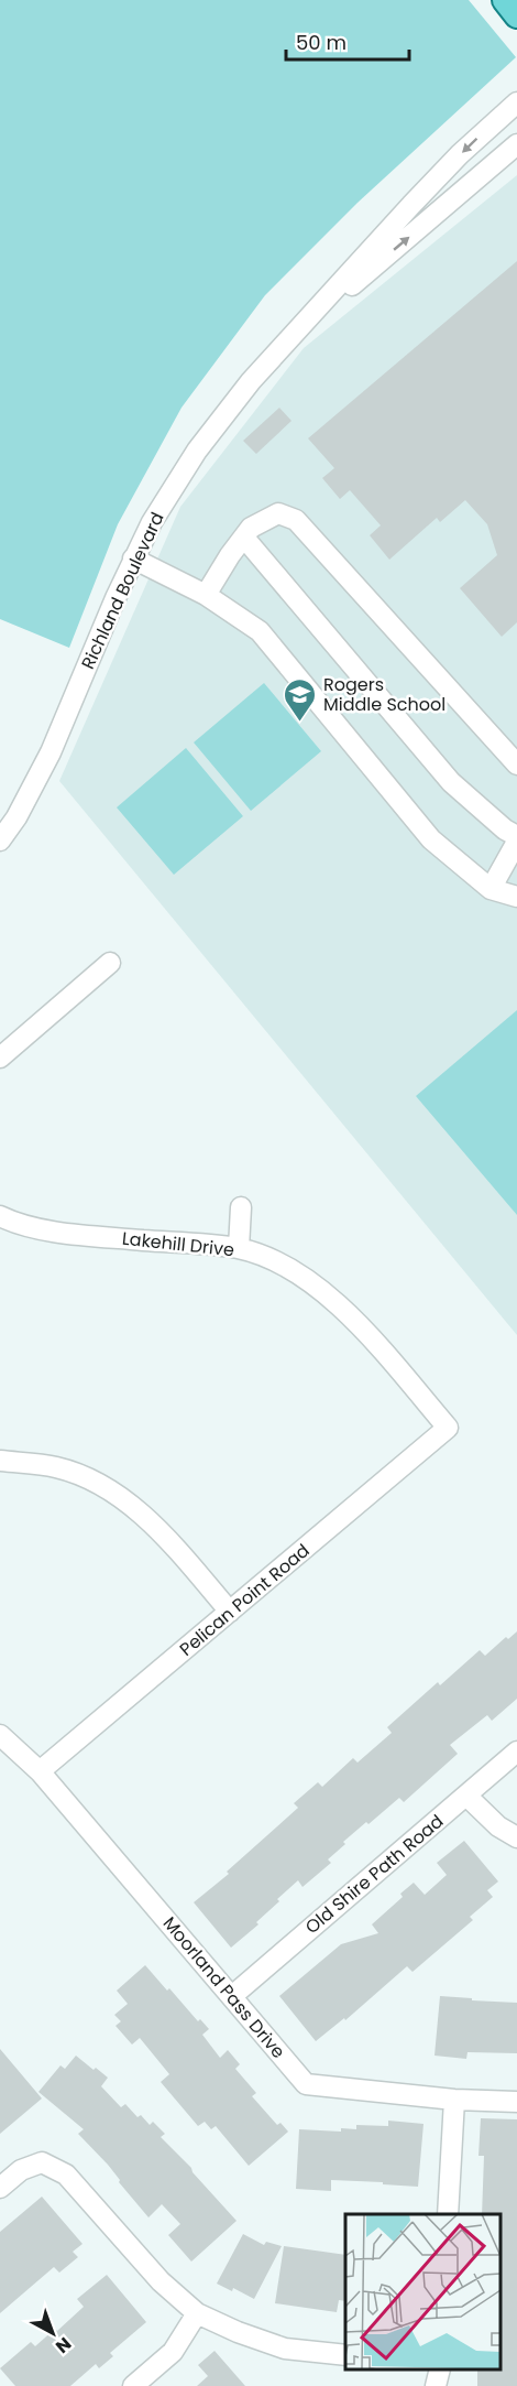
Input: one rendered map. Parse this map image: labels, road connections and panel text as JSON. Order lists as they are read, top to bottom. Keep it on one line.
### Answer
{"streets":{"street":["Richland Boulevard","Lakehill Drive","Pelican Point Road","Old Shire Path Road","Moorland Pass Drive"]},"crossings":[["Lakehill Drive","Pelican Point Road"],["Pelican Point Road","Moorland Pass Drive"],["Old Shire Path Road","Moorland Pass Drive"]],"places":{"school or university":["Rogers Middle School"]},"scale_bar":"50 m","north":"bottom right"}
